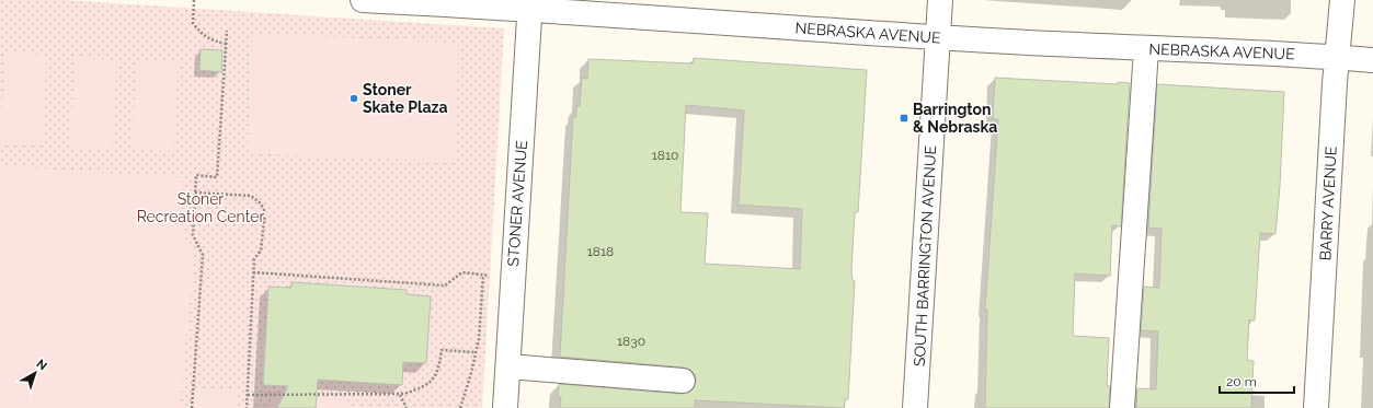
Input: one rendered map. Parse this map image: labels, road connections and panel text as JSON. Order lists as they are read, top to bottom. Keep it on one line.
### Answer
{"streets":{"street":["NEBRASKA AVENUE","STONER AVENUE","BARRY AVENUE","SOUTH BARRINGTON AVENUE"]},"crossings":[["NEBRASKA AVENUE","STONER AVENUE"],["NEBRASKA AVENUE","BARRY AVENUE"],["NEBRASKA AVENUE","SOUTH BARRINGTON AVENUE"]],"parks":["Stoner Recreation Center"],"places":{"other":["Stoner Skate Plaza"],"transit":["Barrington & Nebraska"]},"house_numbers":["1810","1818","1830"],"scale_bar":"20 m","north":"top right"}
